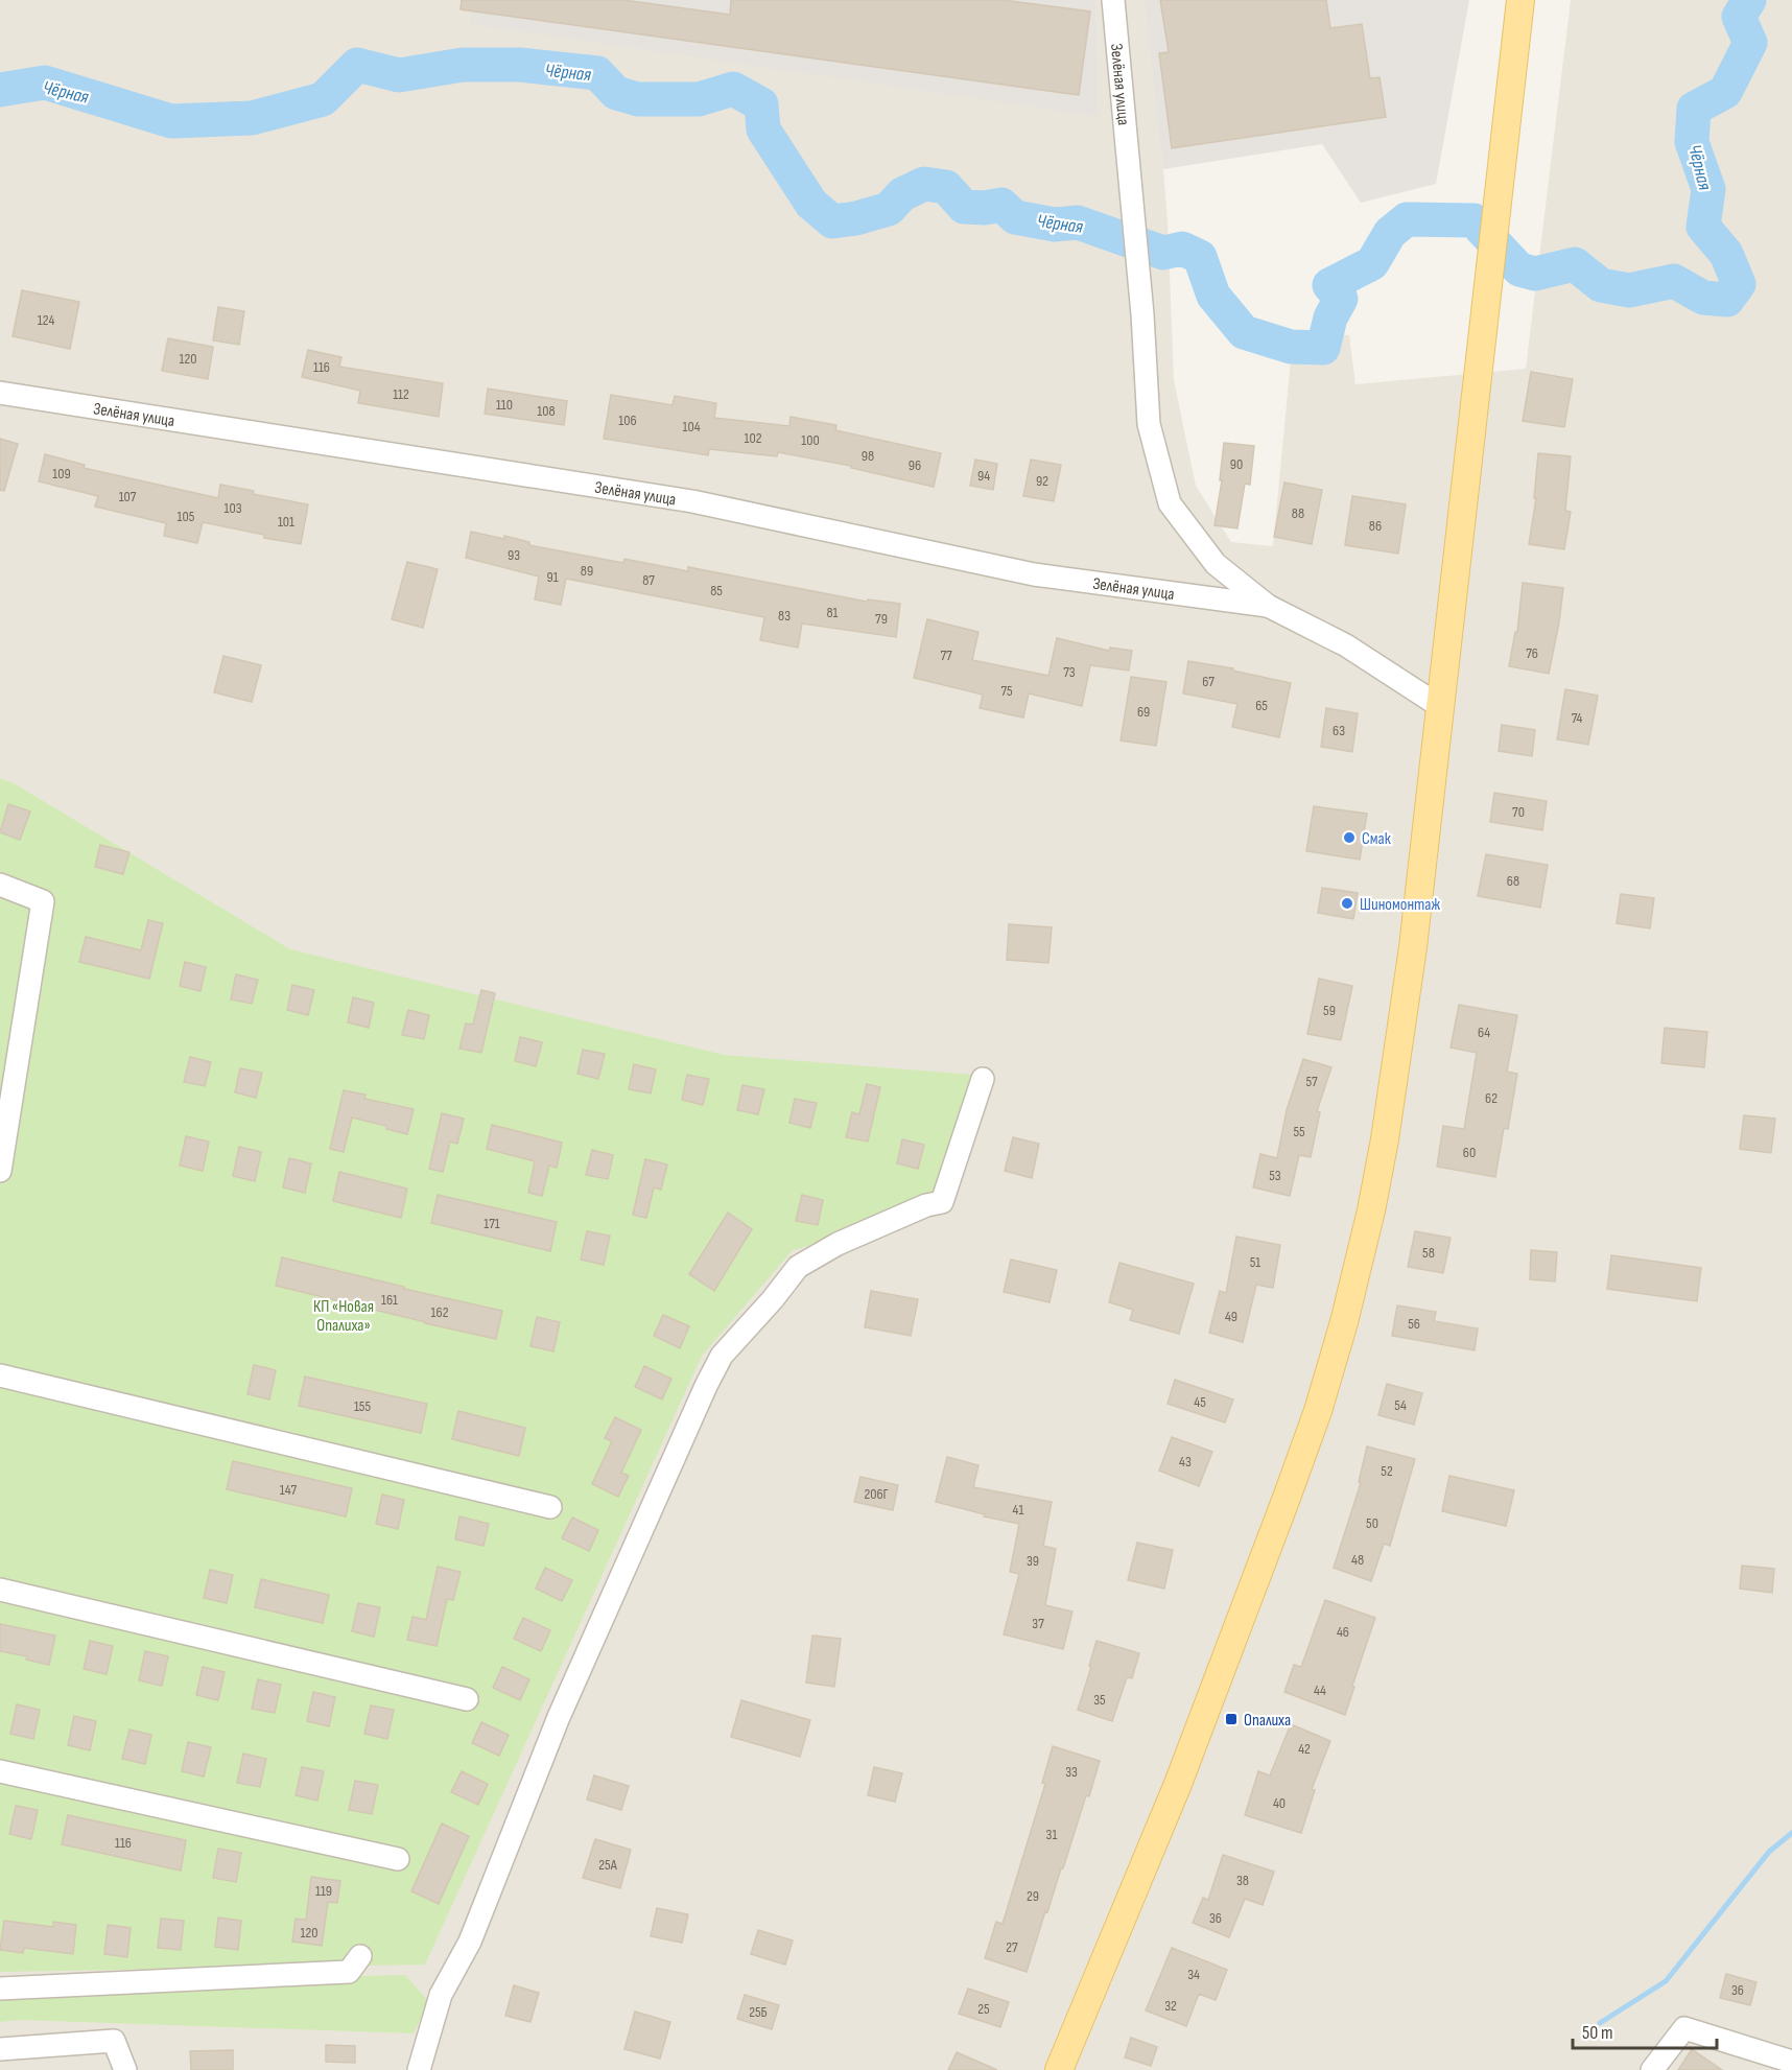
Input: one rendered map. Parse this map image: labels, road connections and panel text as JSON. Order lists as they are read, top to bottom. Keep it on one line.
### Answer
{"streets":{"street":["Зелёная улица"]},"water":["Чёрная"],"parks":["КП «Новая Опалиха»"],"places":{"other":["Смак","Шиномонтаж"],"transit":["Опалиха"]},"house_numbers":["124","120","116","112","110","108","106","104","102","100","98","90","96","109","94","92","107","103","88","105","101","86","93","89","91","87","85","81","83","79","76","77","73","67","75","65","69","74","63","70","68","59","64","57","62","55","60","53","171","58","51","161","162","49","56","45","54","155","43","52","147","206Г","41","50","48","39","37","46","44","35","42","33","40","31","116","25А","38","119","29","36","120","27","34","36","32","25","25Б"],"scale_bar":"50 m"}
